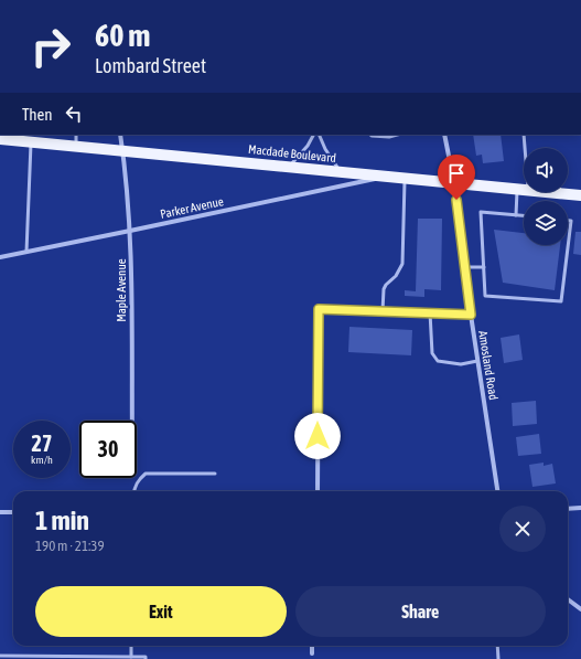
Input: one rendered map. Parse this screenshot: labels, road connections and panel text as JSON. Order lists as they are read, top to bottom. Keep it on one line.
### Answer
{"streets":{"main road":["Macdade Boulevard"],"street":["Parker Avenue","Maple Avenue","Amosland Road"]},"crossings":[["Macdade Boulevard","Parker Avenue"],["Macdade Boulevard","Maple Avenue"],["Macdade Boulevard","Amosland Road"],["Parker Avenue","Maple Avenue"]],"page":{"turn":["60 m","Lombard Street"],"then":"Then","speed":"27 km/h","limit":"30","heading":["1 min","190 m · 21:39"],"buttons":["Exit","Share"]}}
